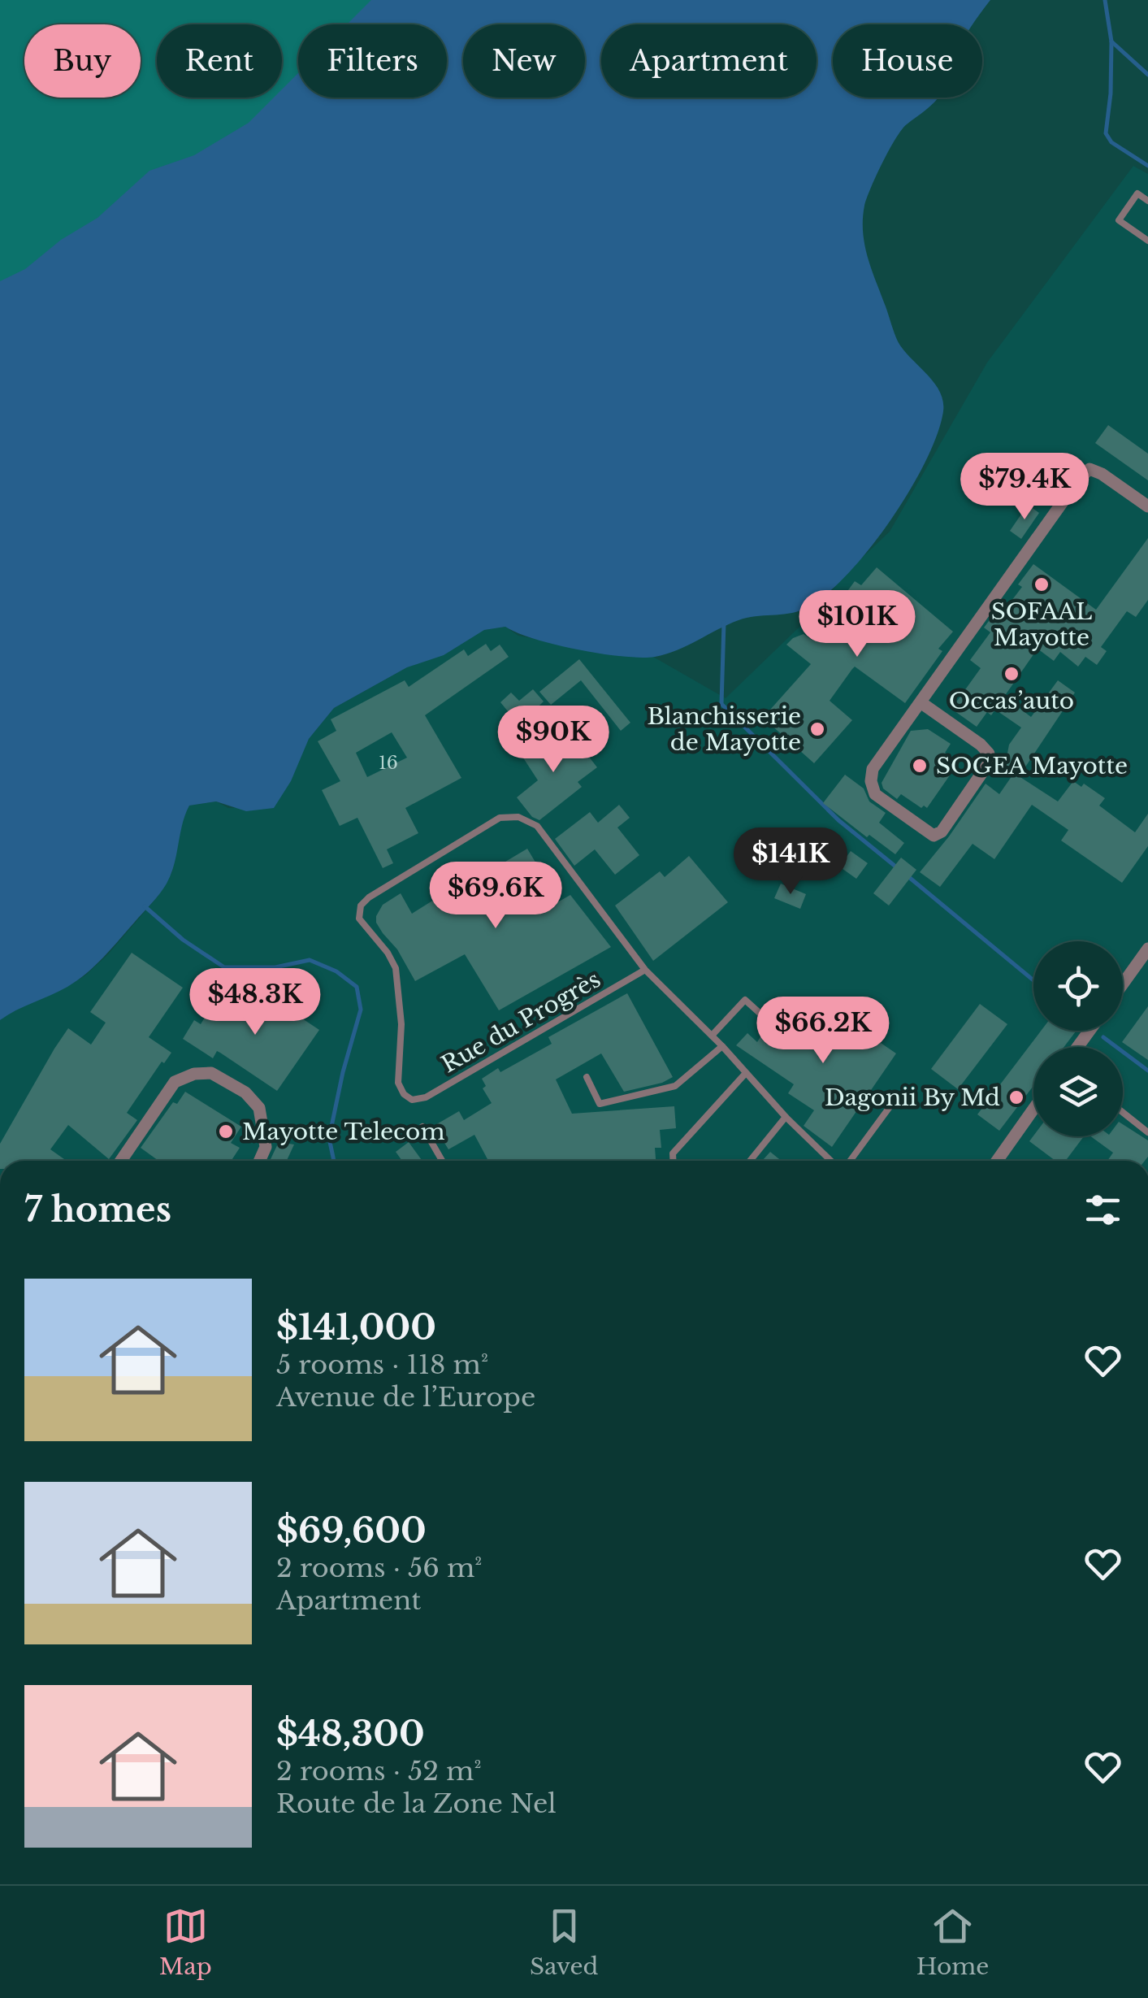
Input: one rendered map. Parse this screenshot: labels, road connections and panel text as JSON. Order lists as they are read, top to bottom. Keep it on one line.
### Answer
{"streets":{"lane":["Rue du Progrès"]},"places":["SOFAAL Mayotte","Occas’auto","Blanchisserie de Mayotte","SOGEA Mayotte","Dagonii By Md","Mayotte Telecom"],"house_numbers":["16"],"page":{"chip":["Buy","Rent","Filters","New","Apartment","House"],"price":["$79.4K","$101K","$90K","$141K","$69.6K","$48.3K","$66.2K"],"heading":"7 homes","list":[{"name":"$141,000","note":"5 rooms · 118 m² · Avenue de l’Europe"},{"name":"$69,600","note":"2 rooms · 56 m² · Apartment"},{"name":"$48,300","note":"2 rooms · 52 m² · Route de la Zone Nel"}],"tabs":["Map","Saved","Home"]}}
